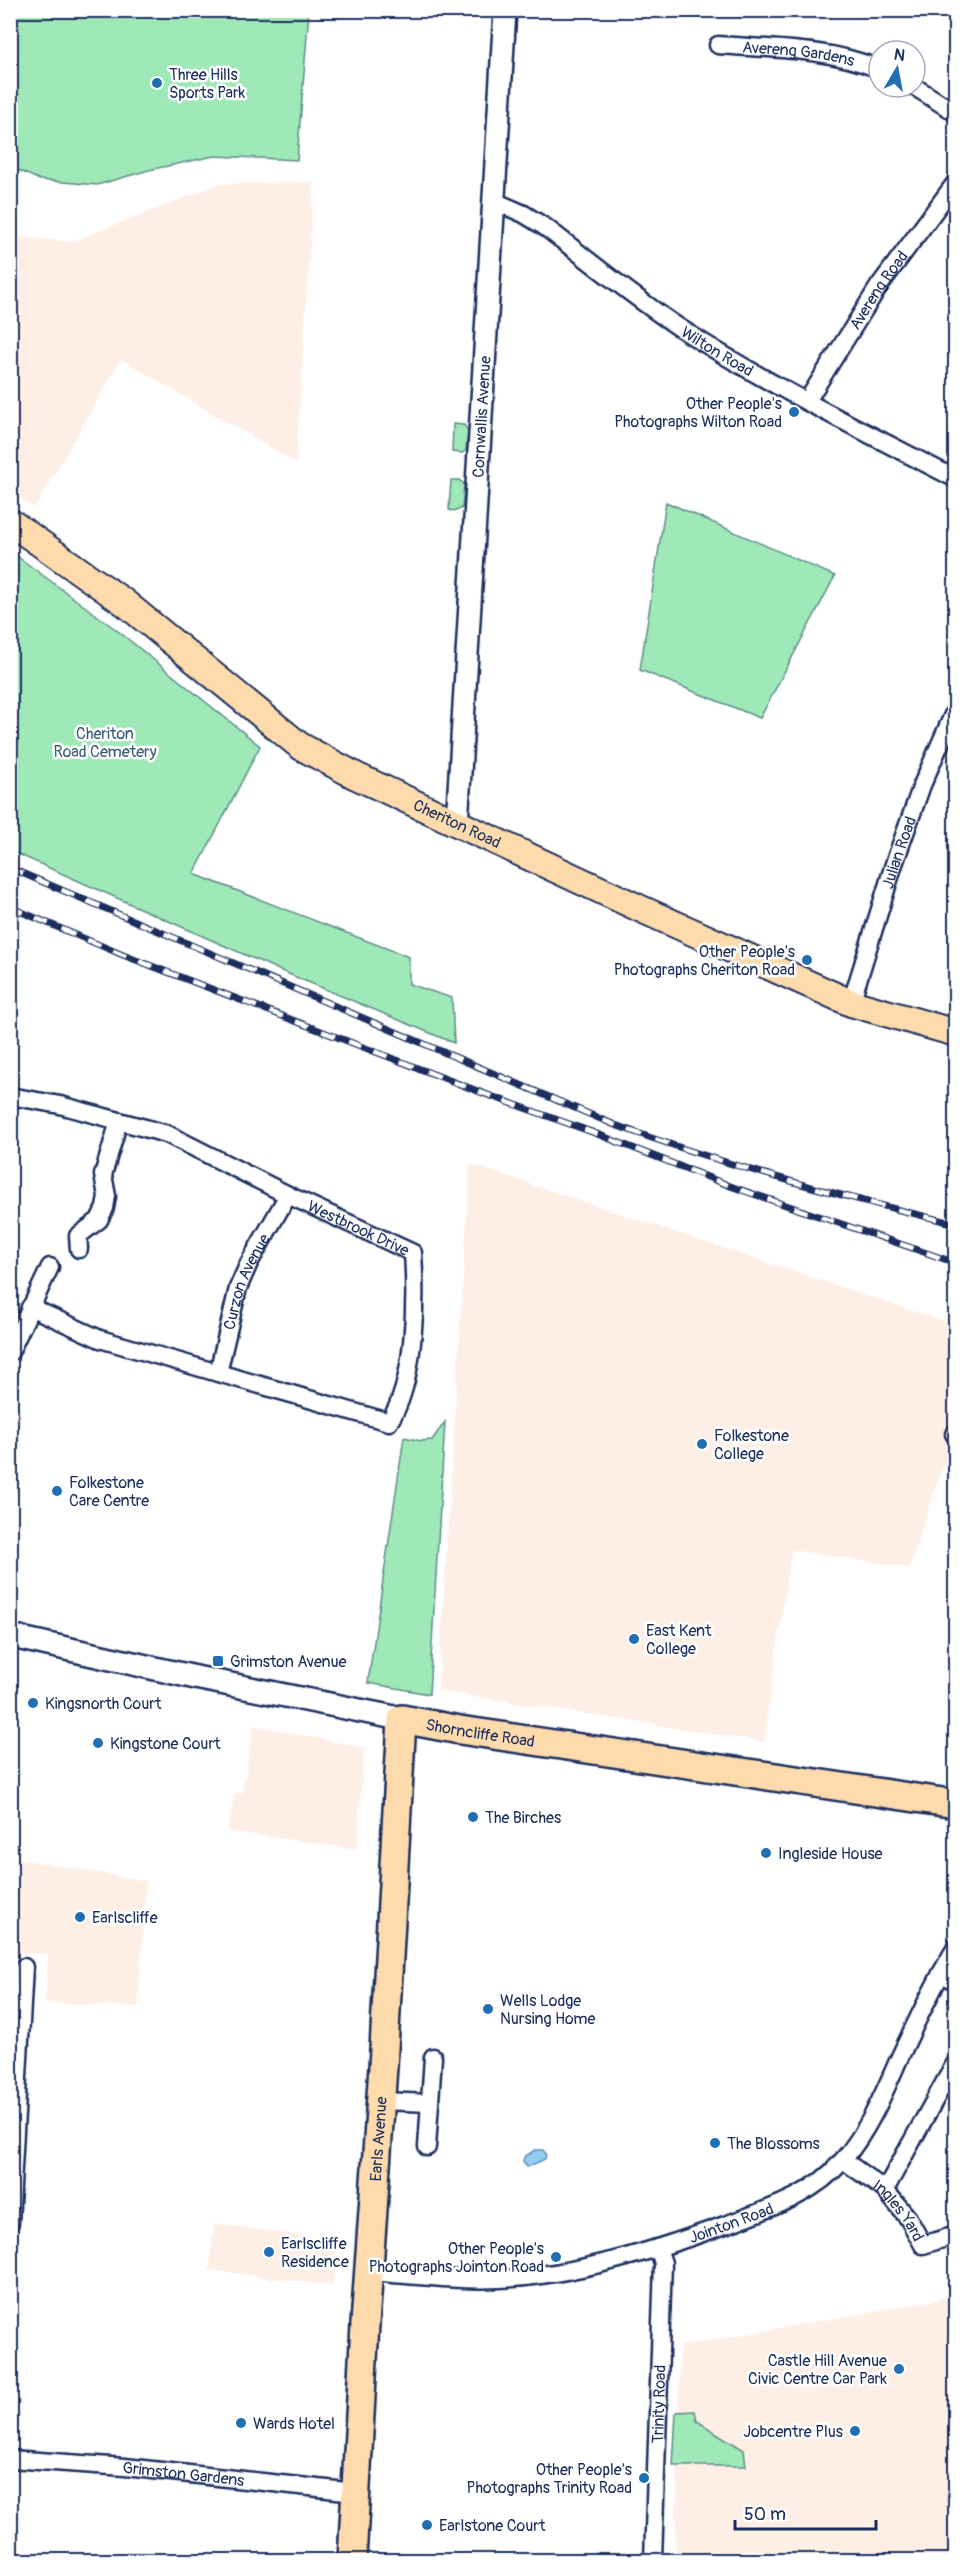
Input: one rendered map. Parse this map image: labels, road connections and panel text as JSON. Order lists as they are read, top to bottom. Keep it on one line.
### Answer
{"streets":{"highway":["Shorncliffe Road","Earls Avenue"],"main road":["Cheriton Road"],"street":["Avereng Gardens","Avereng Road","Wilton Road","Cornwallis Avenue","Julian Road","Westbrook Drive","Curzon Avenue","Ingles Yard","Jointon Road","Trinity Road","Grimston Gardens"]},"crossings":[["Avereng Road","Wilton Road"],["Wilton Road","Cornwallis Avenue"],["Cornwallis Avenue","Cheriton Road"],["Cheriton Road","Julian Road"],["Westbrook Drive","Curzon Avenue"],["Shorncliffe Road","Earls Avenue"],["Earls Avenue","Jointon Road"],["Earls Avenue","Grimston Gardens"],["Ingles Yard","Jointon Road"],["Jointon Road","Trinity Road"]],"parks":["Cheriton Road Cemetery"],"places":{"other":["Three Hills Sports Park","Other People's Photographs Wilton Road","Other People's Photographs Cheriton Road","Folkestone College","Folkestone Care Centre","East Kent College","Kingsnorth Court","Kingstone Court","The Birches","Ingleside House","Earlscliffe","Wells Lodge Nursing Home","The Blossoms","Earlscliffe Residence","Other People's Photographs Jointon Road","Castle Hill Avenue Civic Centre Car Park","Wards Hotel","Jobcentre Plus","Other People's Photographs Trinity Road","Earlstone Court"],"transit":["Grimston Avenue"]},"scale_bar":"50 m","north":"top"}
